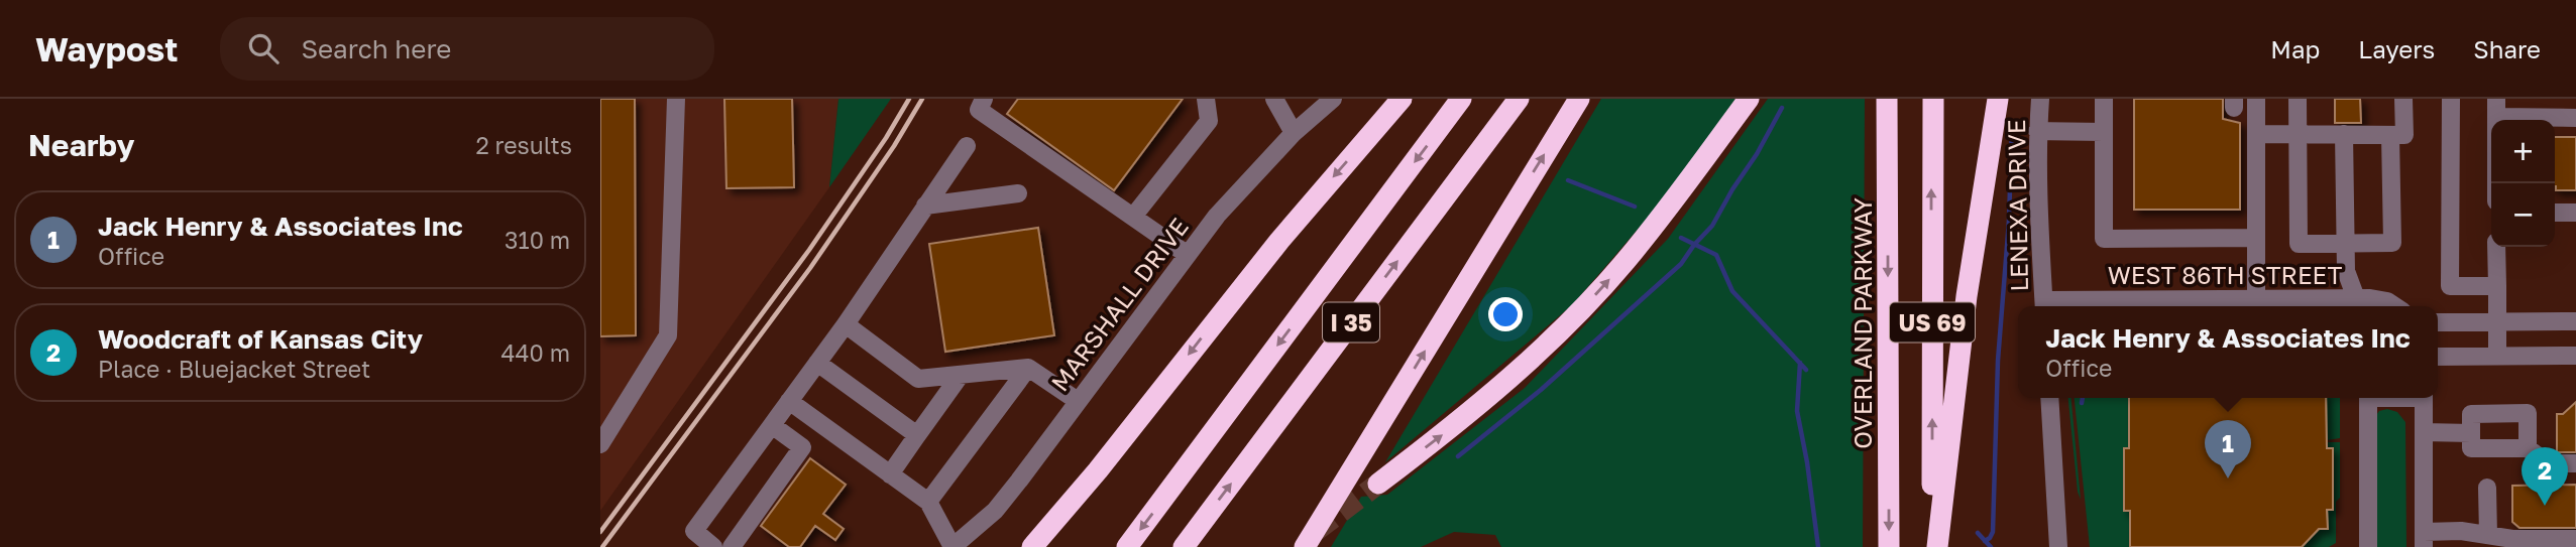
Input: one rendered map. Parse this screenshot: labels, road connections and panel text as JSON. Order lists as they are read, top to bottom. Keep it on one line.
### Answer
{"streets":{"highway":["I 35","US 69","OVERLAND PARKWAY"],"street":["LENEXA DRIVE","WEST 86TH STREET","MARSHALL DRIVE"]},"crossings":[["LENEXA DRIVE","WEST 86TH STREET"]],"page":{"header":"Waypost","search":"Search here","nav":["Map","Layers","Share"],"heading":["Nearby","2 results"],"map_buttons":["+","−"],"list":[{"mark":"1","name":"Jack Henry & Associates Inc","note":"Office","value":"310 m"},{"mark":"2","name":"Woodcraft of Kansas City","note":"Place · Bluejacket Street","value":"440 m"}],"popup":["Jack Henry & Associates Inc","Office"],"pins":["1","2"]}}
